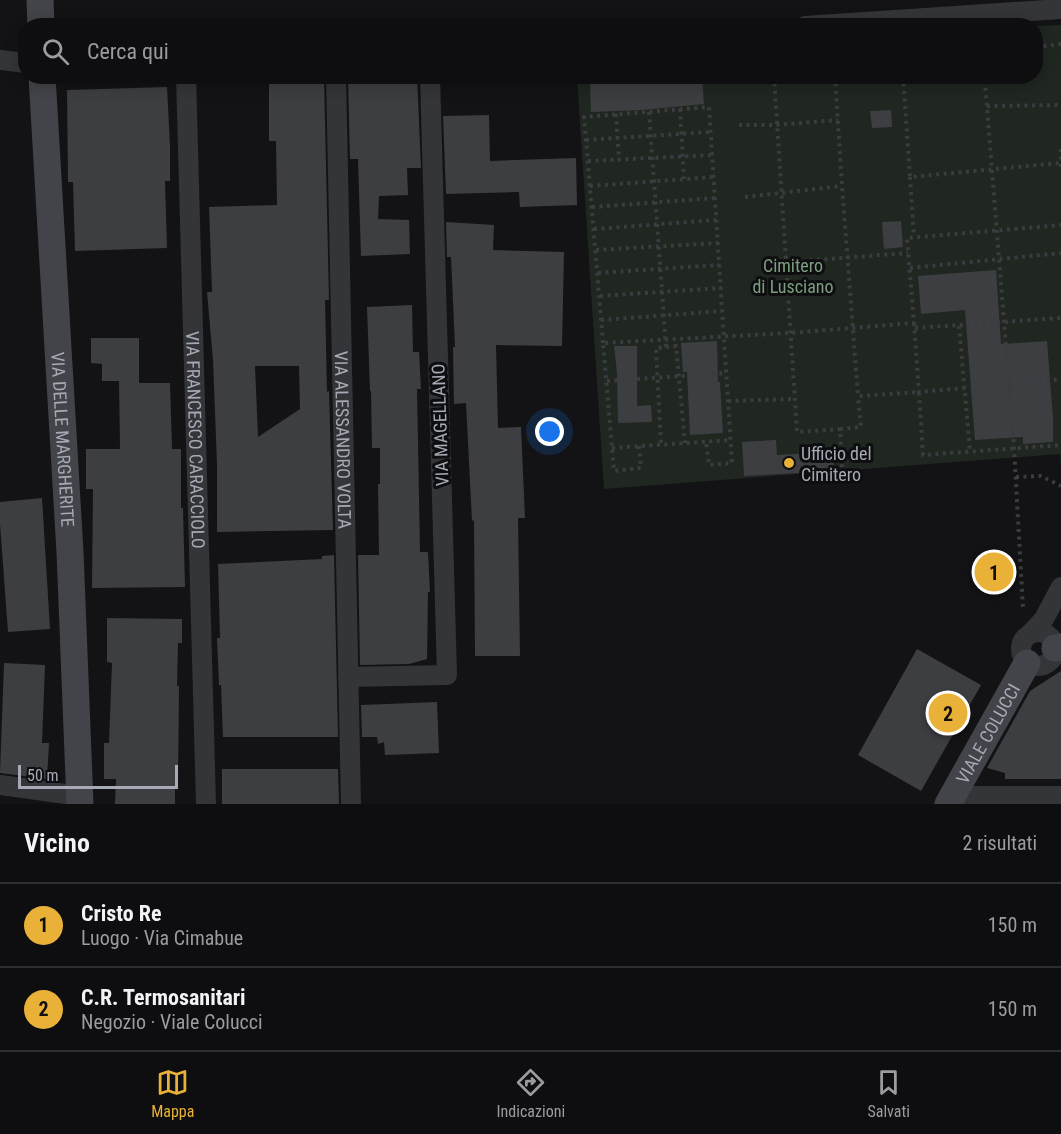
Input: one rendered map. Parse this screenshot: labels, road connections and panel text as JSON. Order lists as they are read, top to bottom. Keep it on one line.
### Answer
{"streets":{"street":["VIA MAGELLANO","VIA DELLE MARGHERITE","VIA FRANCESCO CARACCIOLO","VIA ALESSANDRO VOLTA","VIALE COLUCCI"]},"crossings":[["VIA MAGELLANO","VIA ALESSANDRO VOLTA"]],"parks":["Cimitero di Lusciano"],"places":["Ufficio del Cimitero"],"scale_bar":"50 m","page":{"search":"Cerca qui","pins":["1","2"],"scale":"50 m","heading":["Vicino","2 risultati"],"list":[{"mark":"1","name":"Cristo Re","note":"Luogo · Via Cimabue","value":"150 m"},{"mark":"2","name":"C.R. Termosanitari","note":"Negozio · Viale Colucci","value":"150 m"}],"nav":["Mappa","Indicazioni","Salvati"]}}
